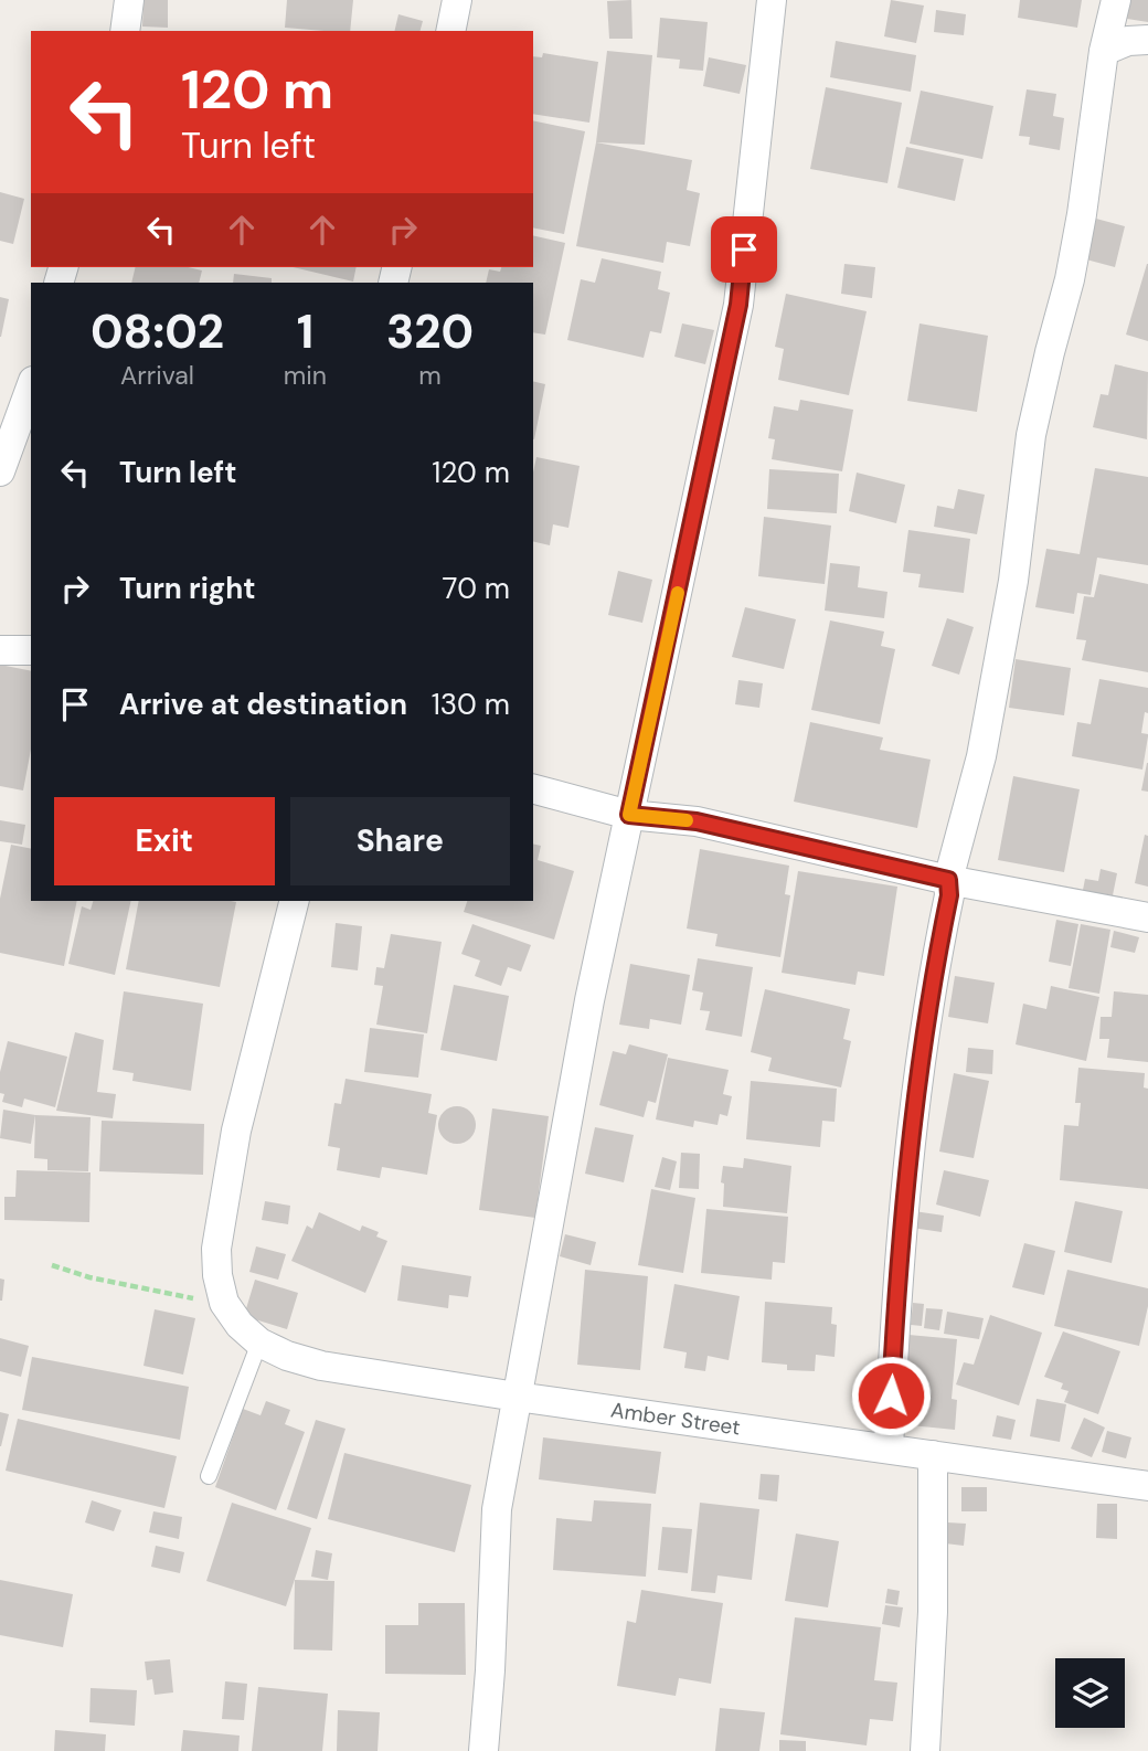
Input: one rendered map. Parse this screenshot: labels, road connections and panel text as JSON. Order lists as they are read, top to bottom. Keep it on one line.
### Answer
{"streets":{"street":["Amber Street"]},"page":{"turn":["120 m","Turn left"],"eta":["08:02","Arrival","1","min","320","m"],"list":[{"name":"Turn left","value":"120 m"},{"name":"Turn right","value":"70 m"},{"name":"Arrive at destination","value":"130 m"}],"buttons":["Exit","Share"]}}
